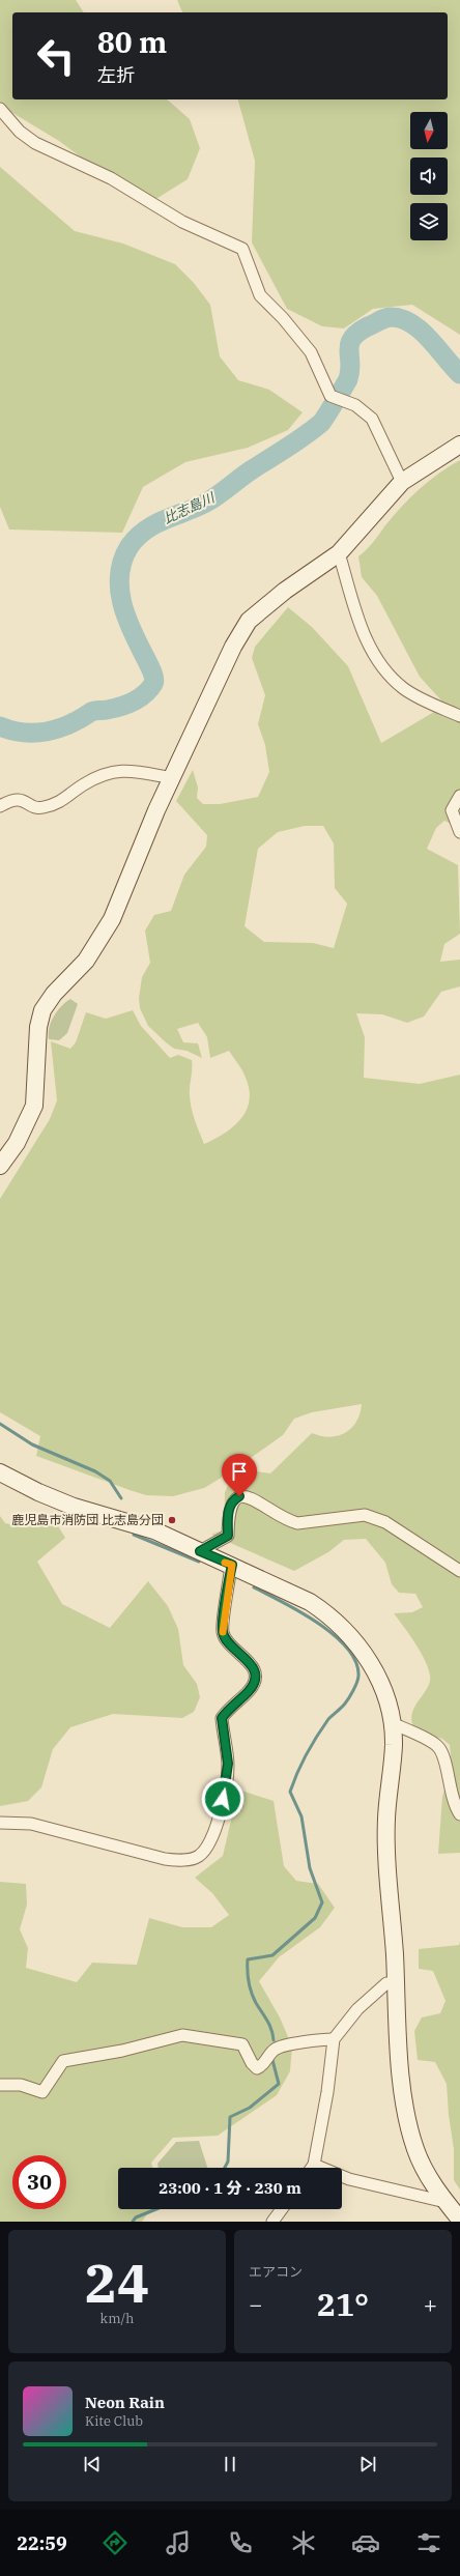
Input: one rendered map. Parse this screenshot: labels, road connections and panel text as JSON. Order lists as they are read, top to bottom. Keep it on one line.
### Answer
{"water":["比志島川"],"places":["鹿児島市消防団 比志島分団"],"north":"bottom","page":{"turn":["80 m","左折"],"limit":"30","trip":"23:00 · 1 分 · 230 m","tile":[["24","km/h"],"エアコン"],"heat":["−","21°","+"],"song":["Neon Rain","Kite Club"],"tabs":"22:59"}}
